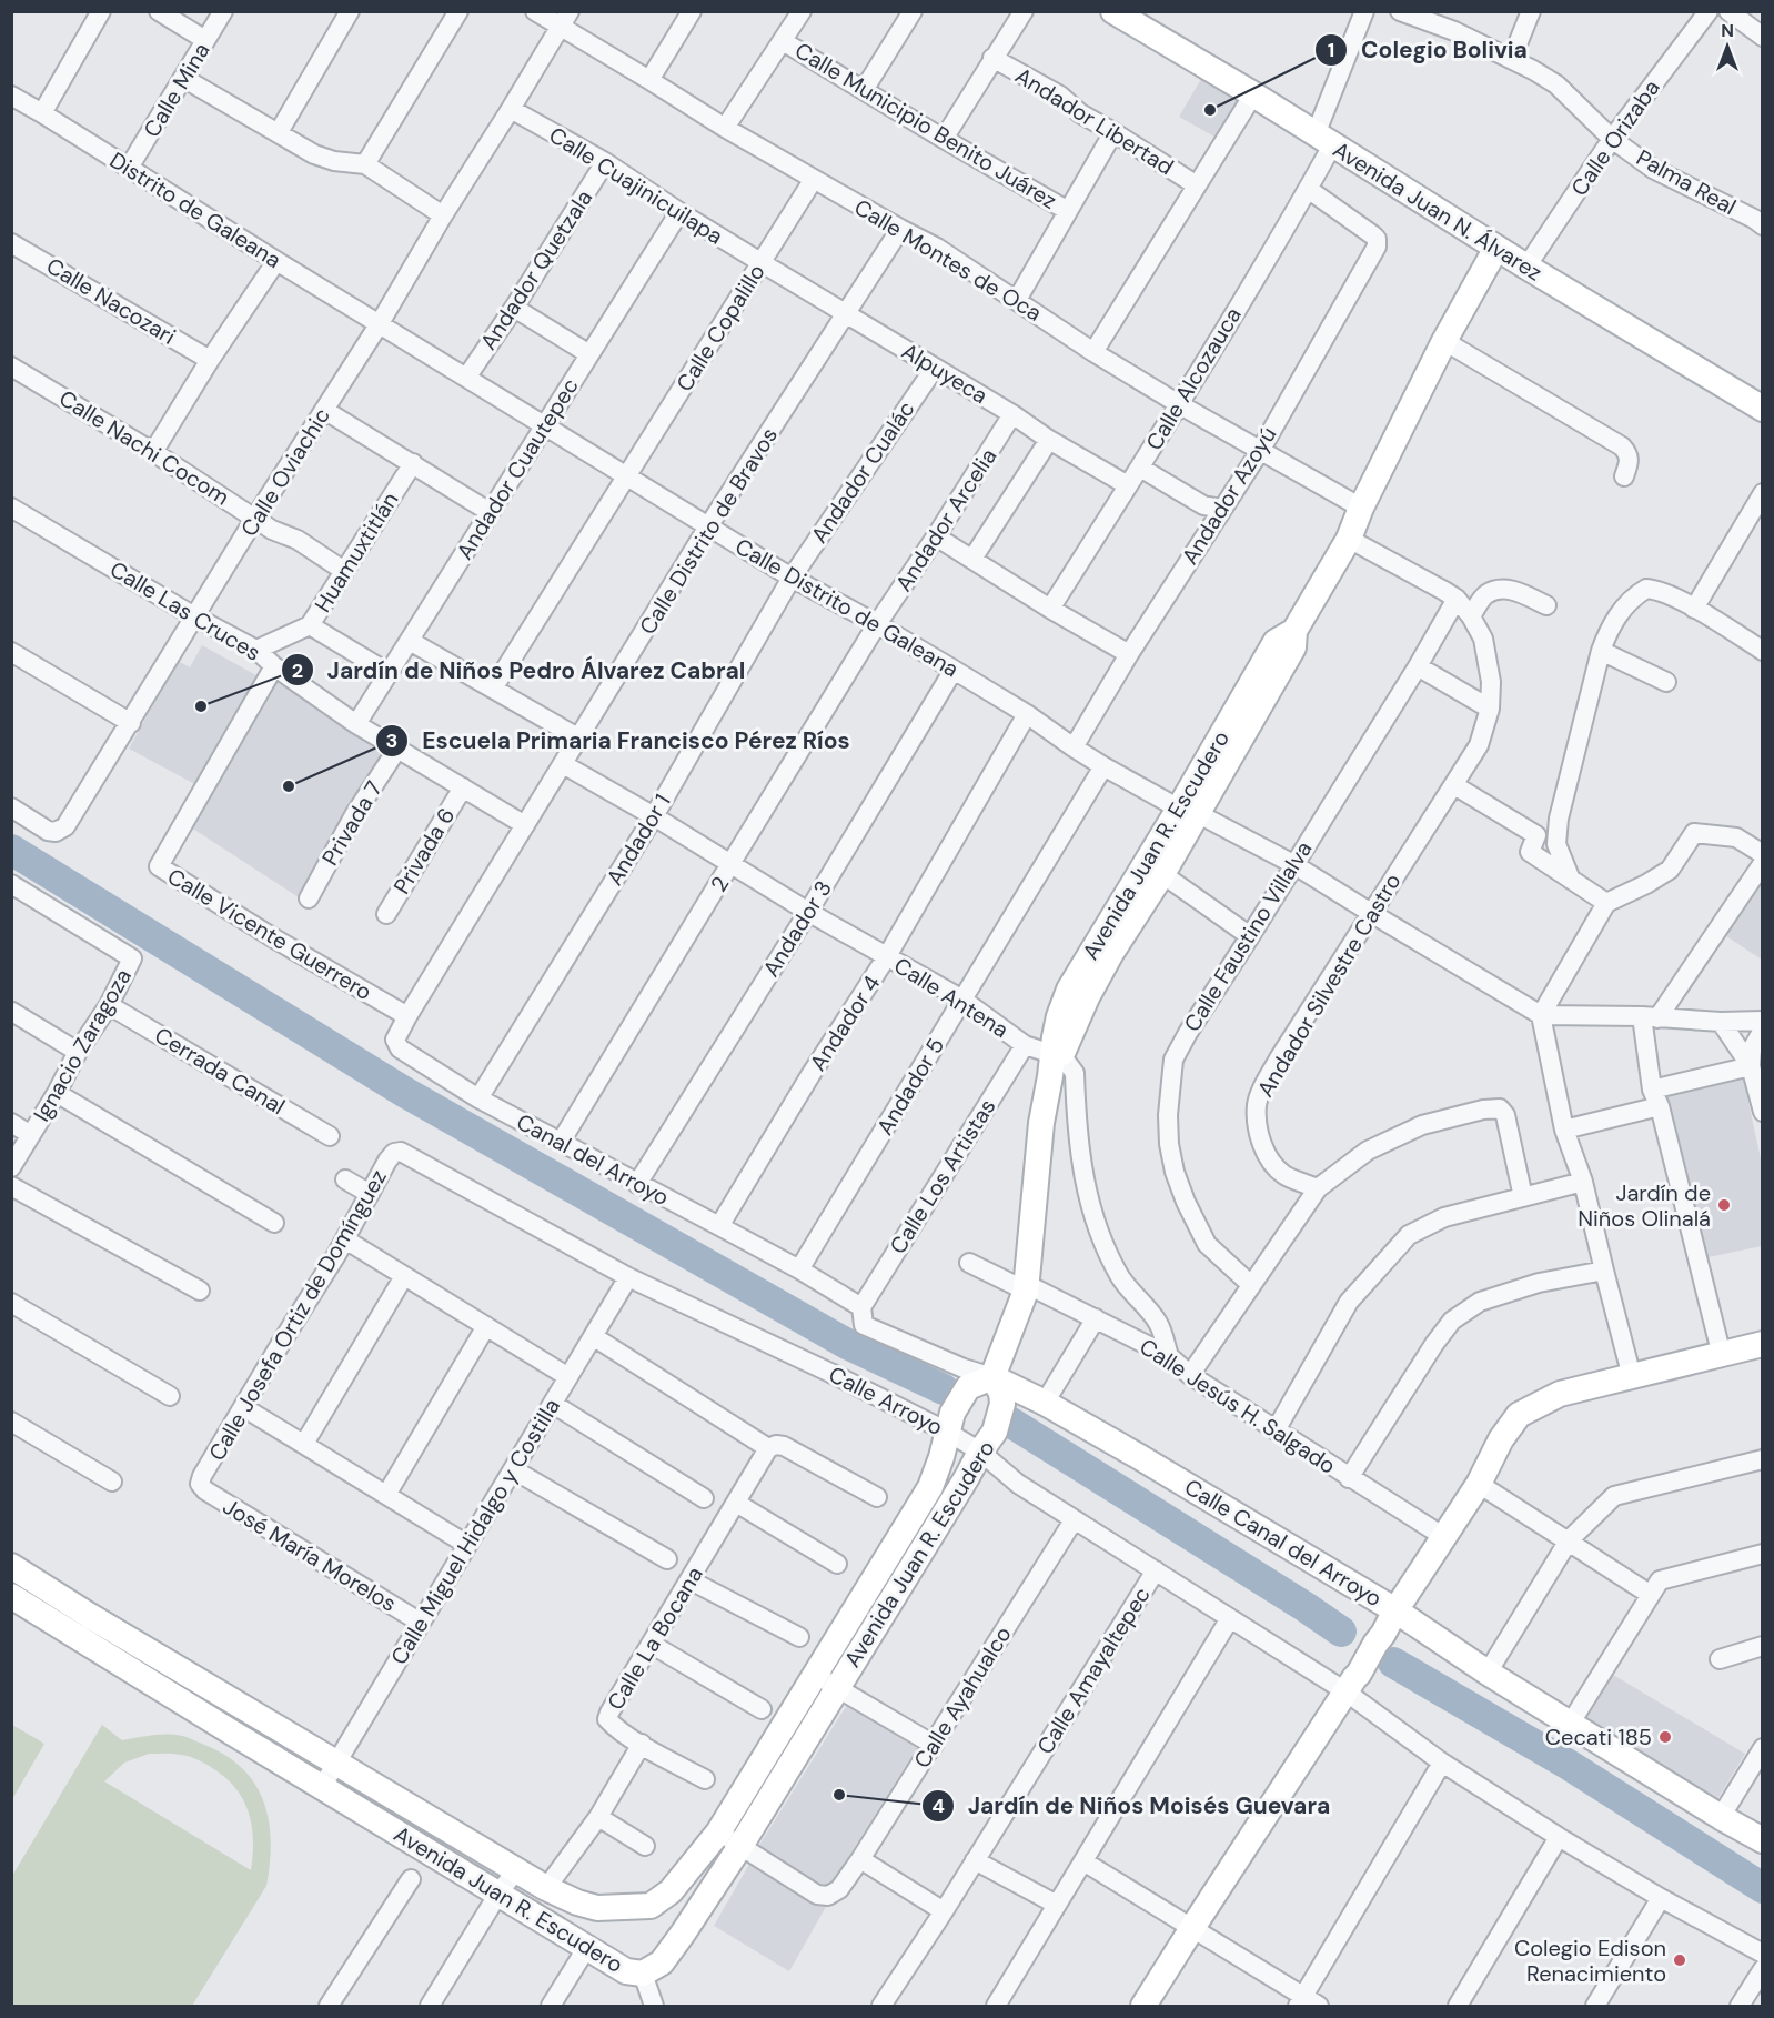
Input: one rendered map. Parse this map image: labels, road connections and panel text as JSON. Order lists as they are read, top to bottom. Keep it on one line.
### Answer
{"streets":{"main road":["Avenida Juan N. Álvarez","Avenida Juan R. Escudero","Calle Canal del Arroyo"],"street":["Calle Mina","Andador Libertad","Calle Municipio Benito Juárez","Calle Orizaba","Palma Real","Calle Cuajinicuilapa","Distrito de Galeana","Calle Montes de Oca","Andador Quetzala","Calle Nacozari","Calle Copalillo","Alpuyeca","Calle Alcozauca","Calle Nachi Cocom","Andador Cuautepec","Calle Oviachic","Andador Cualác","Andador Azoyú","Andador Arcelia","Calle Distrito de Bravos","Huamuxtitlán","Calle Distrito de Galeana","Calle Las Cruces","Privada 7","Andador 1","Privada 6","2","Andador 3","Calle Vicente Guerrero","Calle Faustino Villalva","Andador Silvestre Castro","Calle Antena","Andador 4","Ignacio Zaragoza","Cerrada Canal","Andador 5","Canal del Arroyo","Calle Los Artistas","Calle Josefa Ortiz de Domínguez","Calle Arroyo","Calle Jesús H. Salgado","Calle Miguel Hidalgo y Costilla","José María Morelos","Calle La Bocana","Calle Amayaltepec","Calle Ayahualco"]},"crossings":[["Calle Mina","Distrito de Galeana"],["Calle Orizaba","Palma Real"],["Calle Orizaba","Avenida Juan N. Álvarez"],["Calle Cuajinicuilapa","Andador Quetzala"],["Calle Cuajinicuilapa","Calle Copalillo"],["Calle Cuajinicuilapa","Alpuyeca"],["Calle Cuajinicuilapa","Andador Cuautepec"],["Calle Cuajinicuilapa","Calle Oviachic"],["Distrito de Galeana","Calle Oviachic"],["Distrito de Galeana","Calle Distrito de Galeana"],["Avenida Juan N. Álvarez","Calle Alcozauca"],["Avenida Juan N. Álvarez","Avenida Juan R. Escudero"],["Calle Montes de Oca","Calle Copalillo"],["Calle Montes de Oca","Calle Alcozauca"],["Calle Montes de Oca","Calle Oviachic"],["Calle Montes de Oca","Andador Azoyú"],["Calle Montes de Oca","Calle Distrito de Bravos"],["Calle Montes de Oca","Avenida Juan R. Escudero"],["Andador Quetzala","Calle Distrito de Galeana"],["Calle Copalillo","Alpuyeca"],["Calle Copalillo","Calle Distrito de Galeana"],["Alpuyeca","Calle Alcozauca"],["Alpuyeca","Andador Cualác"],["Alpuyeca","Andador Arcelia"],["Alpuyeca","Calle Distrito de Bravos"],["Calle Alcozauca","Andador Azoyú"],["Calle Nachi Cocom","Calle Oviachic"],["Calle Nachi Cocom","Huamuxtitlán"],["Andador Cuautepec","Calle Distrito de Galeana"],["Andador Cuautepec","Calle Las Cruces"],["Calle Oviachic","Calle Distrito de Galeana"],["Calle Oviachic","Calle Las Cruces"],["Andador Cualác","Calle Distrito de Galeana"],["Andador Cualác","Andador 1"],["Andador Azoyú","Calle Distrito de Galeana"],["Andador Arcelia","Calle Distrito de Galeana"],["Andador Arcelia","2"],["Calle Distrito de Bravos","Calle Distrito de Galeana"],["Calle Distrito de Bravos","Calle Las Cruces"],["Calle Distrito de Bravos","Calle Vicente Guerrero"],["Calle Distrito de Bravos","Calle Antena"],["Calle Distrito de Bravos","Canal del Arroyo"],["Huamuxtitlán","Calle Las Cruces"],["Calle Distrito de Galeana","Andador 1"],["Calle Distrito de Galeana","Avenida Juan R. Escudero"],["Calle Distrito de Galeana","2"],["Calle Distrito de Galeana","Andador 3"],["Calle Distrito de Galeana","Calle Faustino Villalva"],["Calle Distrito de Galeana","Andador Silvestre Castro"],["Calle Distrito de Galeana","Andador 4"],["Calle Distrito de Galeana","Andador 5"],["Calle Las Cruces","Privada 7"],["Calle Las Cruces","Privada 6"],["Calle Las Cruces","Calle Vicente Guerrero"],["Andador 1","Calle Antena"],["Andador 1","Canal del Arroyo"],["Avenida Juan R. Escudero","Andador Silvestre Castro"],["Avenida Juan R. Escudero","Calle Antena"],["Avenida Juan R. Escudero","Calle Arroyo"],["Avenida Juan R. Escudero","Calle Jesús H. Salgado"],["Avenida Juan R. Escudero","Calle Miguel Hidalgo y Costilla"],["Avenida Juan R. Escudero","Calle Canal del Arroyo"],["Avenida Juan R. Escudero","Calle Ayahualco"],["2","Calle Antena"],["2","Canal del Arroyo"],["Andador 3","Calle Antena"],["Andador 3","Canal del Arroyo"],["Calle Faustino Villalva","Andador Silvestre Castro"],["Calle Antena","Andador 4"],["Calle Antena","Andador 5"],["Calle Antena","Calle Los Artistas"],["Andador 4","Canal del Arroyo"],["Ignacio Zaragoza","Cerrada Canal"],["Andador 5","Canal del Arroyo"],["Andador 5","Calle Canal del Arroyo"],["Canal del Arroyo","Calle Canal del Arroyo"],["Calle Los Artistas","Calle Canal del Arroyo"],["Calle Josefa Ortiz de Domínguez","Calle Arroyo"],["Calle Josefa Ortiz de Domínguez","José María Morelos"],["Calle Arroyo","Calle Miguel Hidalgo y Costilla"],["Calle Arroyo","Calle Amayaltepec"],["Calle Arroyo","Calle Ayahualco"],["Calle Miguel Hidalgo y Costilla","José María Morelos"]],"places":["Colegio Bolivia","Jardín de Niños Pedro Álvarez Cabral","Escuela Primaria Francisco Pérez Ríos","Jardín de Niños Olinalá","Cecati 185","Jardín de Niños Moisés Guevara","Colegio Edison Renacimiento"],"north":"top"}
